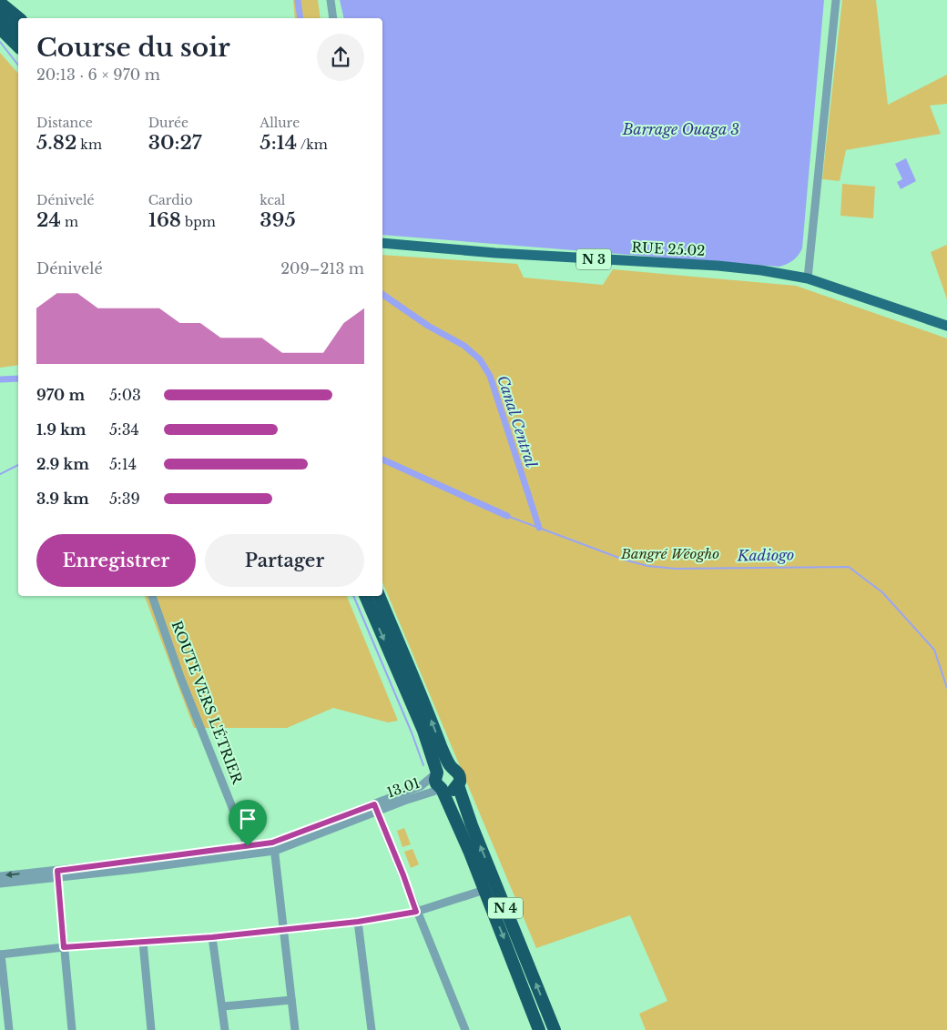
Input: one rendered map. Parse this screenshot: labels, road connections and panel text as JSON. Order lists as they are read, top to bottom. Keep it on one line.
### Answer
{"streets":{"highway":["N 4"],"main road":["RUE 25.02","N 3"],"street":["ROUTE VERS L'ÉTRIER","13.01"]},"crossings":[["ROUTE VERS L'ÉTRIER","13.01"],["13.01","N 4"]],"water":["Barrage Ouaga 3","Canal Central","Kadiogo"],"parks":["Bangré Wéogho"],"page":{"heading":["Course du soir","20:13 · 6 × 970 m"],"stats":[["Distance","5.82 km"],["Durée","30:27"],["Allure","5:14 /km"],["Dénivelé","24 m"],["Cardio","168 bpm"],["kcal","395"]],"chart":["Dénivelé","209–213 m"],"list":[{"name":"970 m","note":"5:03"},{"name":"1.9 km","note":"5:34"},{"name":"2.9 km","note":"5:14"},{"name":"3.9 km","note":"5:39"}],"buttons":["Enregistrer","Partager"]}}
